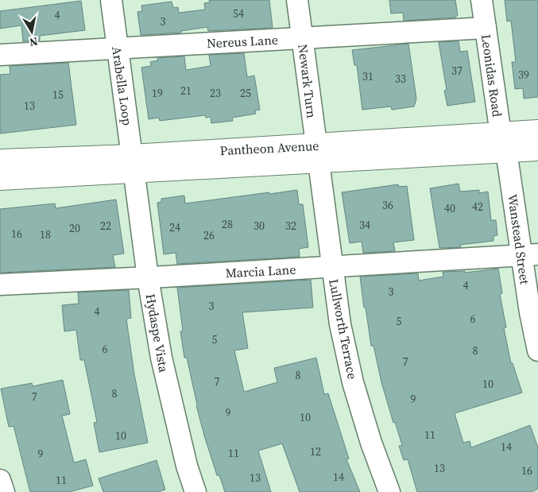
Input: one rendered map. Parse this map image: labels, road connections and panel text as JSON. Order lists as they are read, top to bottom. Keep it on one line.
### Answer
{"streets":{"main road":["Pantheon Avenue"],"street":["Nereus Lane","Leonidas Road","Newark Turn","Arabella Loop","Wanstead Street","Marcia Lane","Lullworth Terrace","Hydaspe Vista"]},"crossings":[["Nereus Lane","Leonidas Road"],["Nereus Lane","Newark Turn"],["Nereus Lane","Arabella Loop"],["Leonidas Road","Pantheon Avenue"],["Leonidas Road","Wanstead Street"],["Newark Turn","Pantheon Avenue"],["Newark Turn","Lullworth Terrace"],["Arabella Loop","Pantheon Avenue"],["Arabella Loop","Hydaspe Vista"],["Pantheon Avenue","Wanstead Street"],["Pantheon Avenue","Lullworth Terrace"],["Pantheon Avenue","Hydaspe Vista"],["Wanstead Street","Marcia Lane"],["Marcia Lane","Lullworth Terrace"],["Marcia Lane","Hydaspe Vista"]],"house_numbers":["54","4","3","37","39","31","33","21","19","23","25","15","13","36","42","40","28","34","22","30","32","24","20","16","18","26","4","3","3","4","6","5","5","6","8","7","8","7","10","8","7","9","9","10","11","10","14","12","11","9","13","16","14","13","11"],"north":"bottom"}
